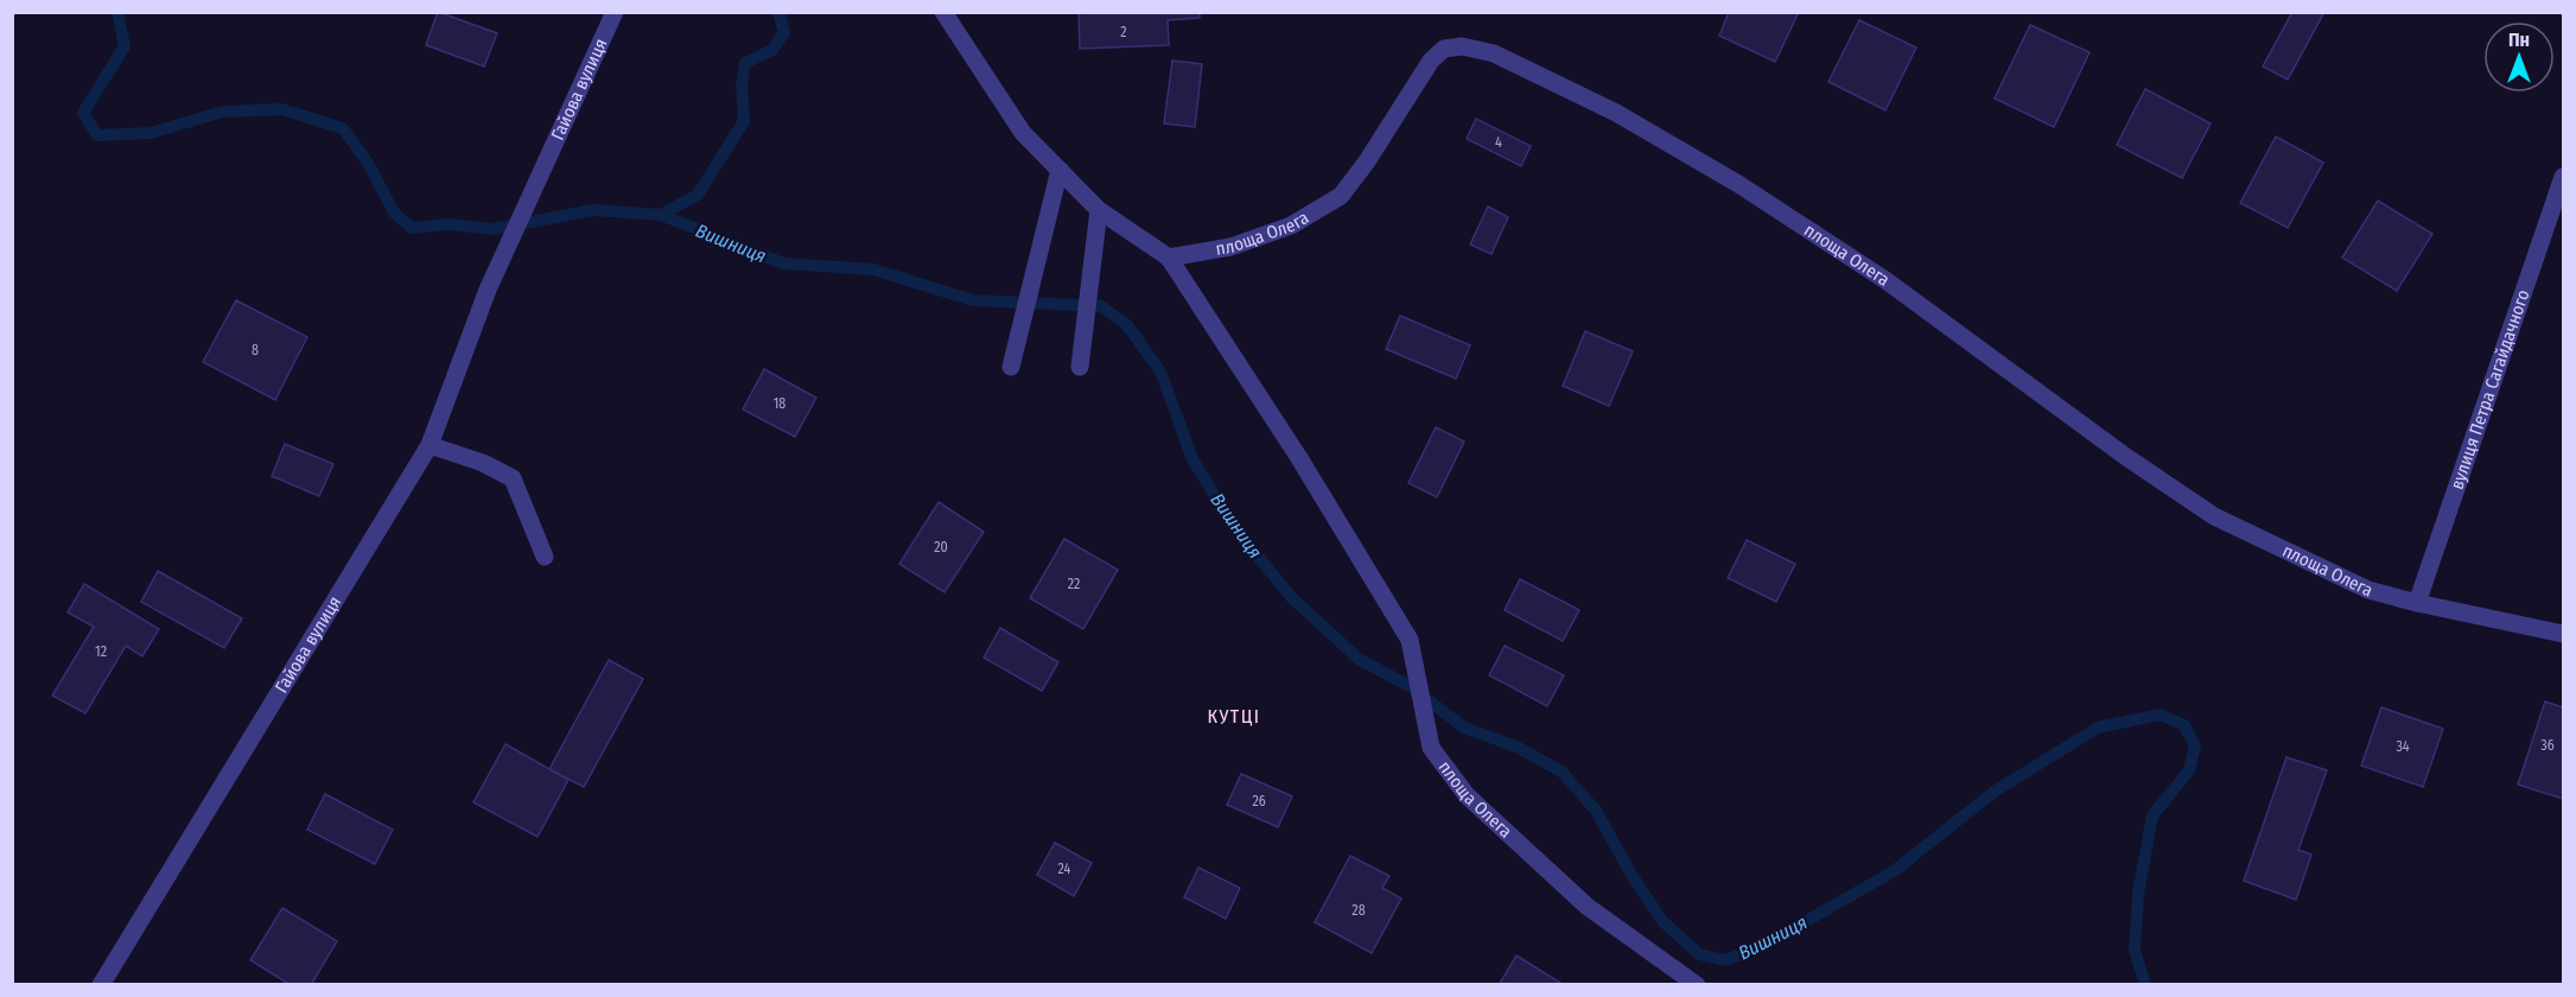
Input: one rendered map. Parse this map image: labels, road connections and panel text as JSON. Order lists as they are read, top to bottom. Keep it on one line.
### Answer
{"streets":{"street":["Гайова вулиця","площа Олега","вулиця Петра Сагайдачного"]},"crossings":[["площа Олега","вулиця Петра Сагайдачного"]],"districts":["КУТЦІ"],"water":["Вишниця"],"house_numbers":["2","4","8","18","20","22","12","36","34","26","24","28"],"north":"top"}
